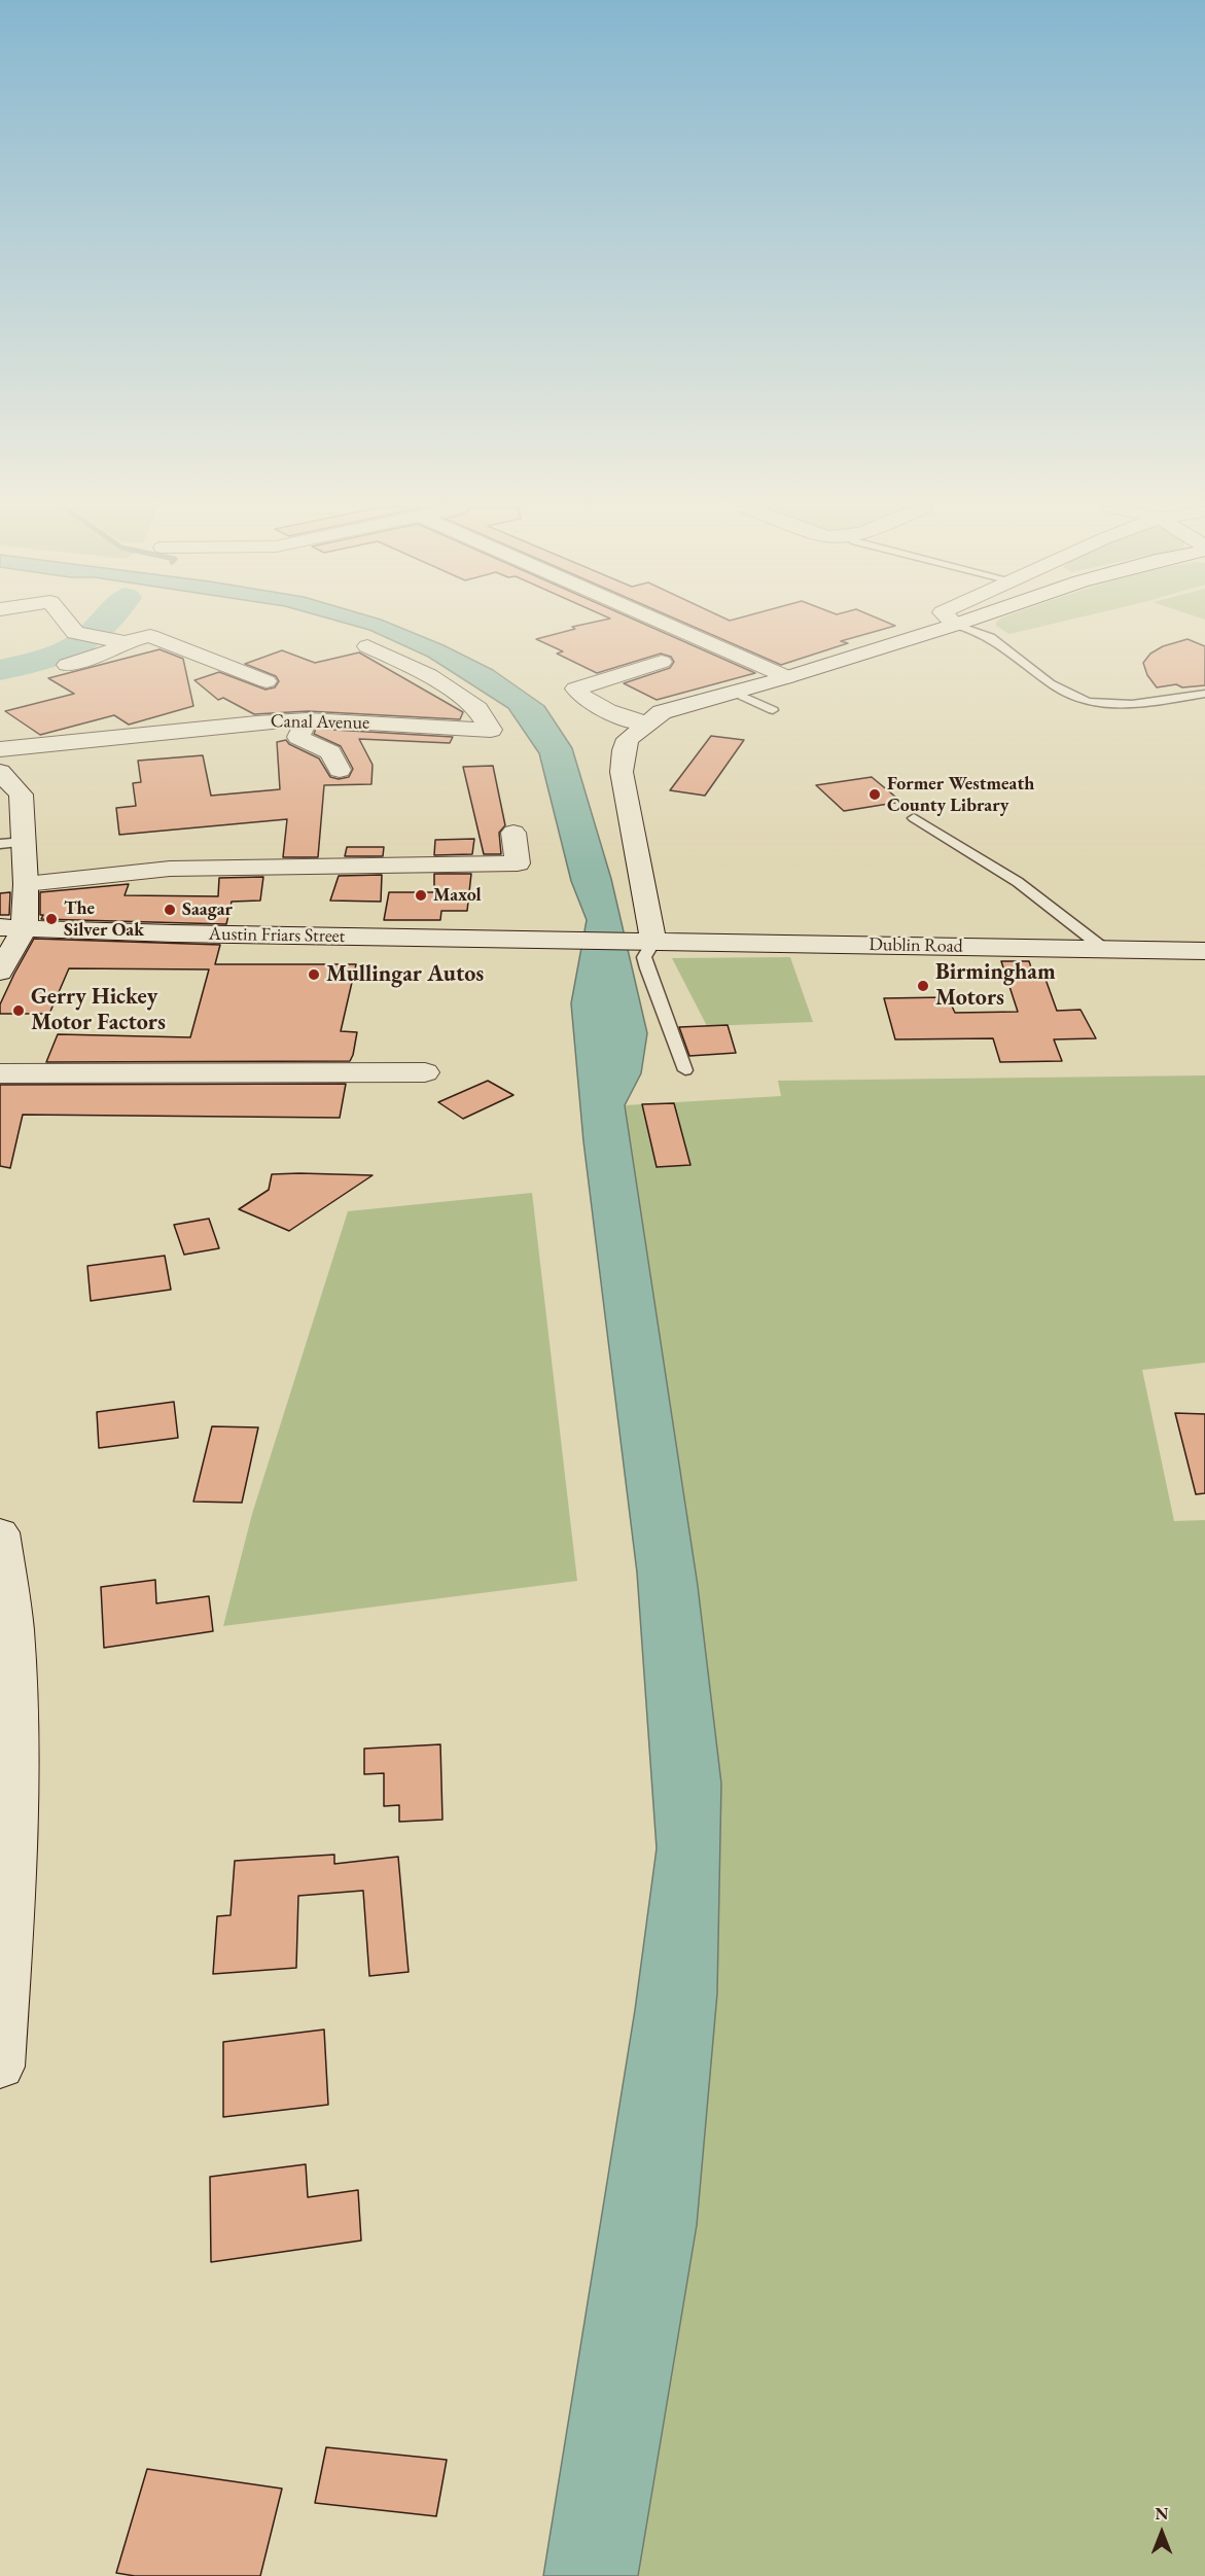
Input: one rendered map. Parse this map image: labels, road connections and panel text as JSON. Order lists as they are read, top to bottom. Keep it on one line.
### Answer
{"streets":{"street":["Canal Avenue","Austin Friars Street","Dublin Road"]},"crossings":[["Austin Friars Street","Dublin Road"]],"places":["Former Westmeath County Library","Maxol","Saagar","The Silver Oak","Mullingar Autos","Birmingham Motors","Gerry Hickey Motor Factors"],"north":"top"}
